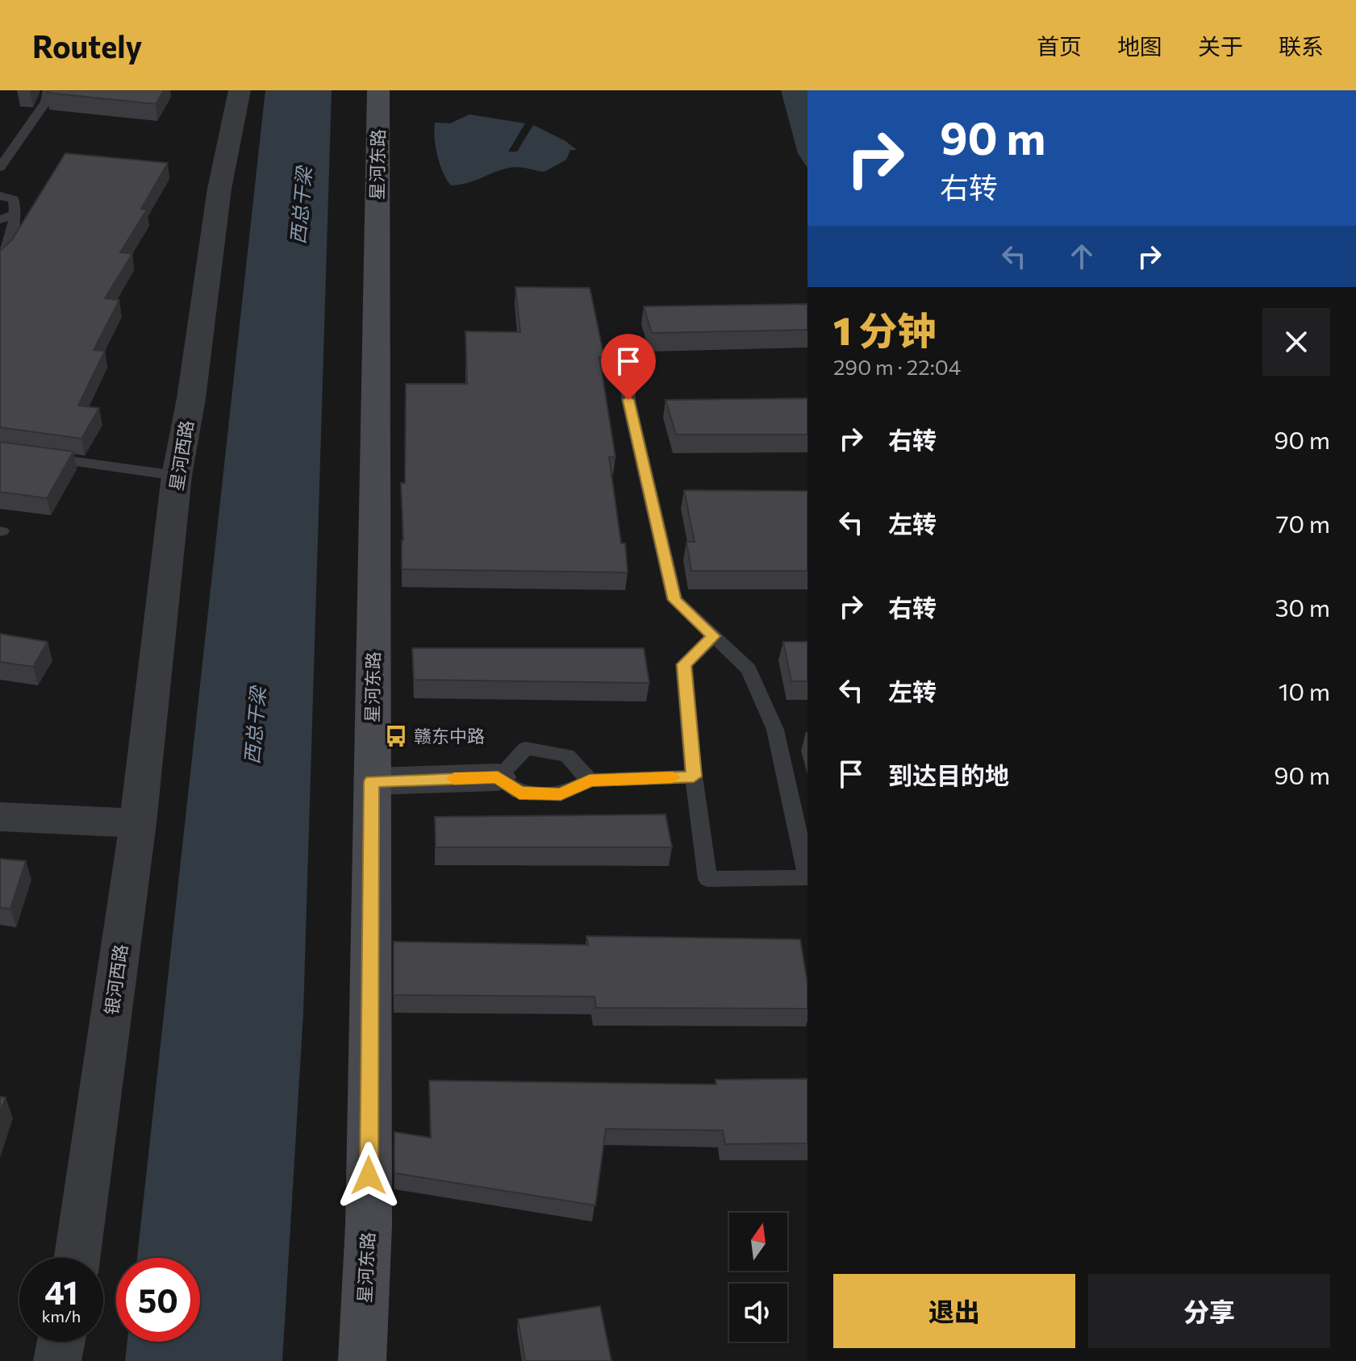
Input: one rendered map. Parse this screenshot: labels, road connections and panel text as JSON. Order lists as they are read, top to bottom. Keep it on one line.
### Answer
{"streets":{"main road":["星河东路"],"street":["星河西路","银河西路"]},"crossings":[["星河西路","银河西路"]],"water":["西总干梁"],"places":{"bus stop":["赣东中路"]},"north":"top","page":{"header":"Routely","nav":["首页","地图","关于","联系"],"turn":["90 m","右转"],"heading":["1 分钟","290 m · 22:04"],"list":[{"name":"右转","value":"90 m"},{"name":"左转","value":"70 m"},{"name":"右转","value":"30 m"},{"name":"左转","value":"10 m"},{"name":"到达目的地","value":"90 m"}],"speed":"41 km/h","limit":"50","buttons":["退出","分享"]}}
